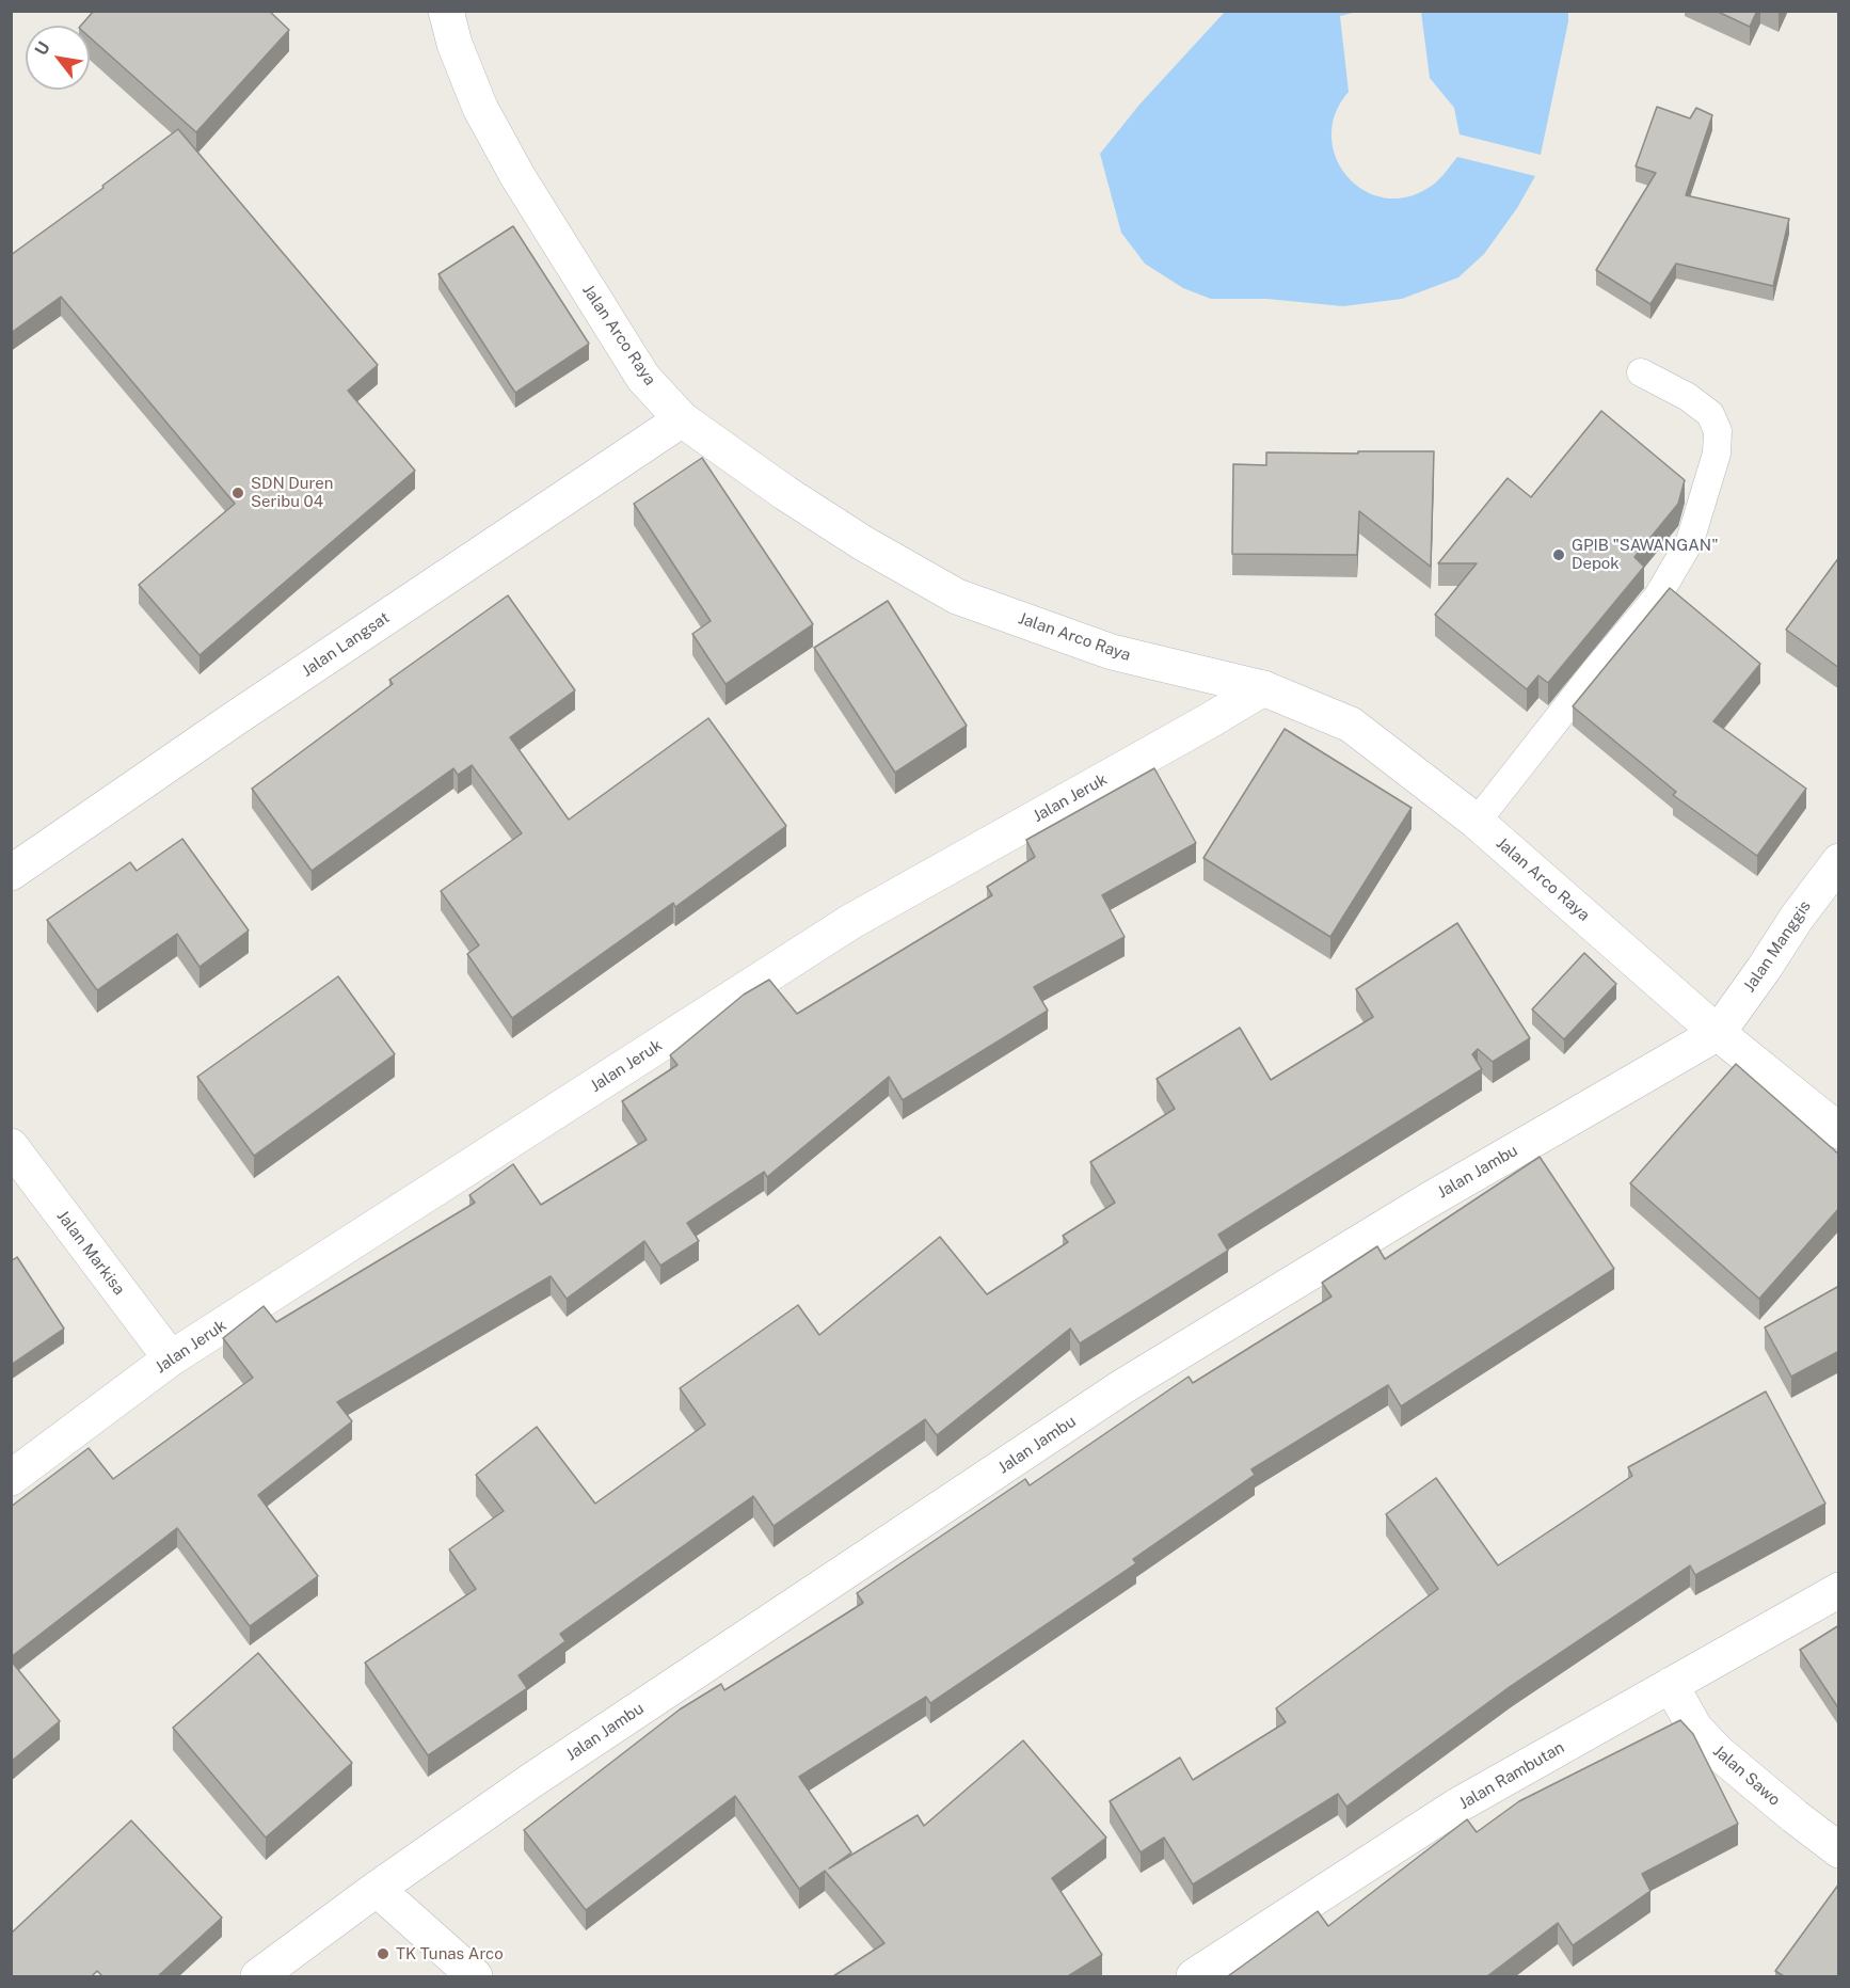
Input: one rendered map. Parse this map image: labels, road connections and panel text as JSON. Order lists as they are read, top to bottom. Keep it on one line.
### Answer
{"streets":{"street":["Jalan Arco Raya","Jalan Langsat","Jalan Jeruk","Jalan Manggis","Jalan Jambu","Jalan Markisa","Jalan Rambutan","Jalan Sawo"]},"crossings":[["Jalan Arco Raya","Jalan Langsat"],["Jalan Arco Raya","Jalan Jeruk"],["Jalan Arco Raya","Jalan Manggis"],["Jalan Arco Raya","Jalan Jambu"],["Jalan Jeruk","Jalan Markisa"],["Jalan Manggis","Jalan Jambu"],["Jalan Rambutan","Jalan Sawo"]],"places":["SDN Duren Seribu 04","GPIB \"SAWANGAN\" Depok","TK Tunas Arco"],"north":"top left"}
